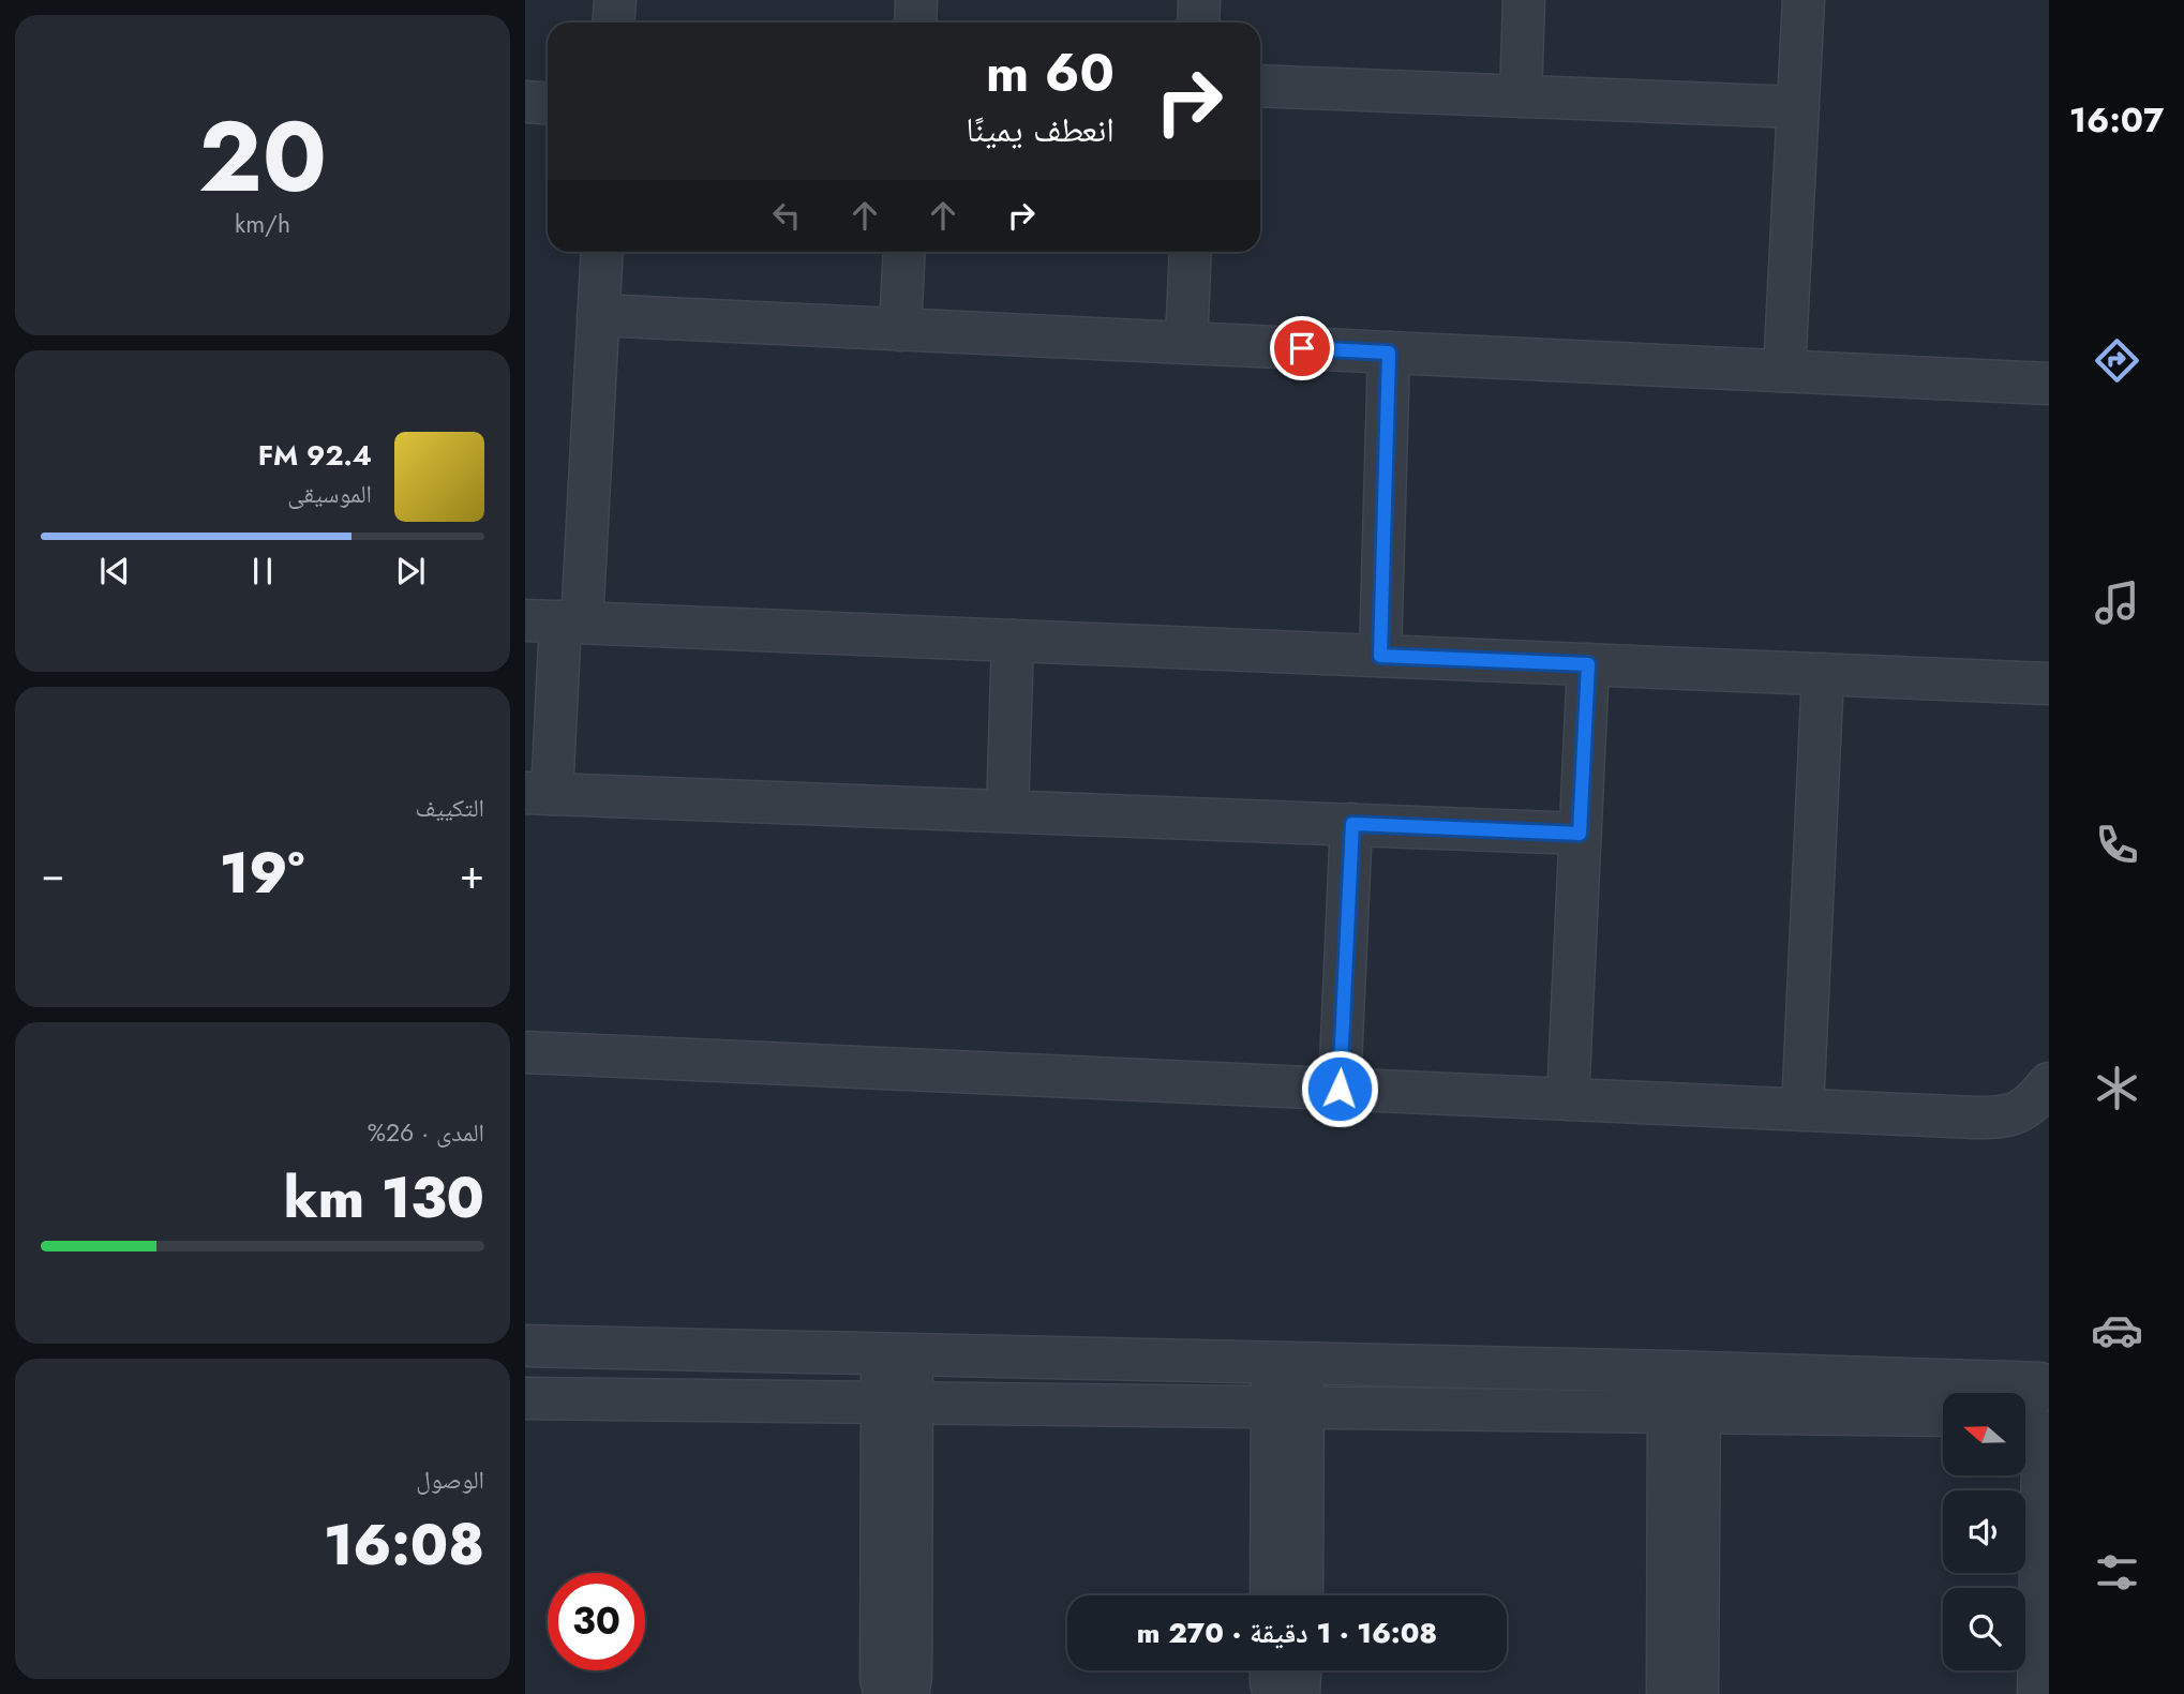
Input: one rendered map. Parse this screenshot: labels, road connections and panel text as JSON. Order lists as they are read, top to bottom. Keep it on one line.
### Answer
{"north":"left","page":{"tabs":"16:07","tile":[["20","km/h"],"التكييف",["المدى · 26%","130 km"],["الوصول","16:08"]],"turn":["60 m","انعطف يمينًا"],"song":["92.4 FM","الموسيقى"],"heat":["−","19°","+"],"limit":"30","trip":"16:08 · 1 دقيقة · 270 m"}}
